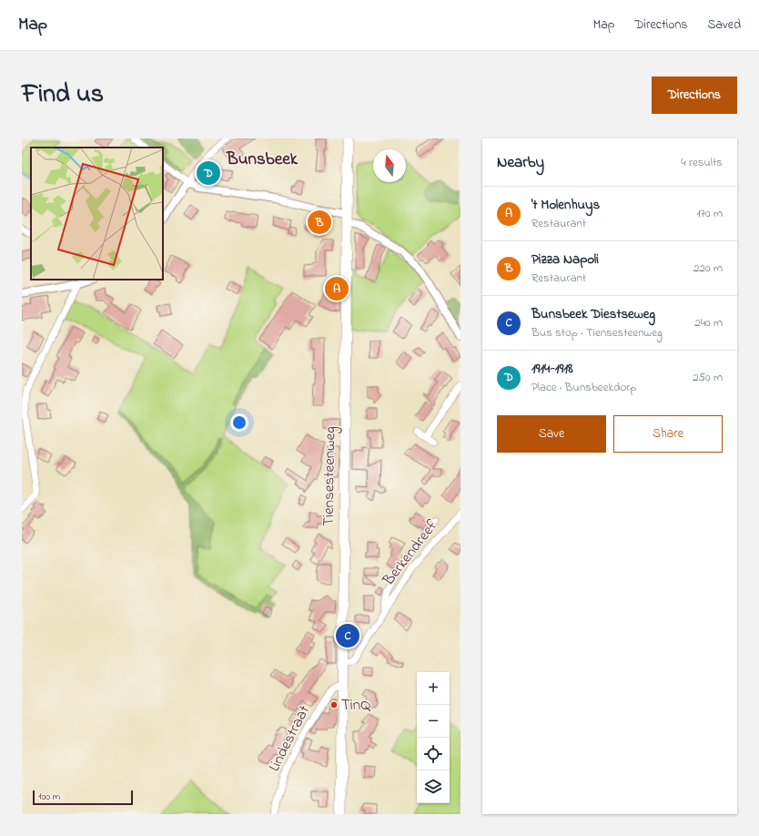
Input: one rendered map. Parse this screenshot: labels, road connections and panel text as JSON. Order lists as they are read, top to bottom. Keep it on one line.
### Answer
{"streets":{"main road":["Tiensesteenweg"],"street":["Berkendreef","Lindestraat"]},"crossings":[["Tiensesteenweg","Berkendreef"],["Tiensesteenweg","Lindestraat"]],"districts":["Bunsbeek"],"places":["TinQ"],"scale_bar":"100 m","north":"top","page":{"header":"Map","nav":["Map","Directions","Saved"],"title":"Find us","buttons":["Directions",["Save","Share"]],"heading":["Nearby","4 results"],"pins":["D","B","A","C"],"list":[{"mark":"A","name":"'t Molenhuys","note":"Restaurant","value":"170 m"},{"mark":"B","name":"Pizza Napoli","note":"Restaurant","value":"220 m"},{"mark":"C","name":"Bunsbeek Diestseweg","note":"Bus stop · Tiensesteenweg","value":"240 m"},{"mark":"D","name":"1914-1918","note":"Place · Bunsbeekdorp","value":"250 m"}],"map_buttons":["+","−"],"scale":"100 m"}}
